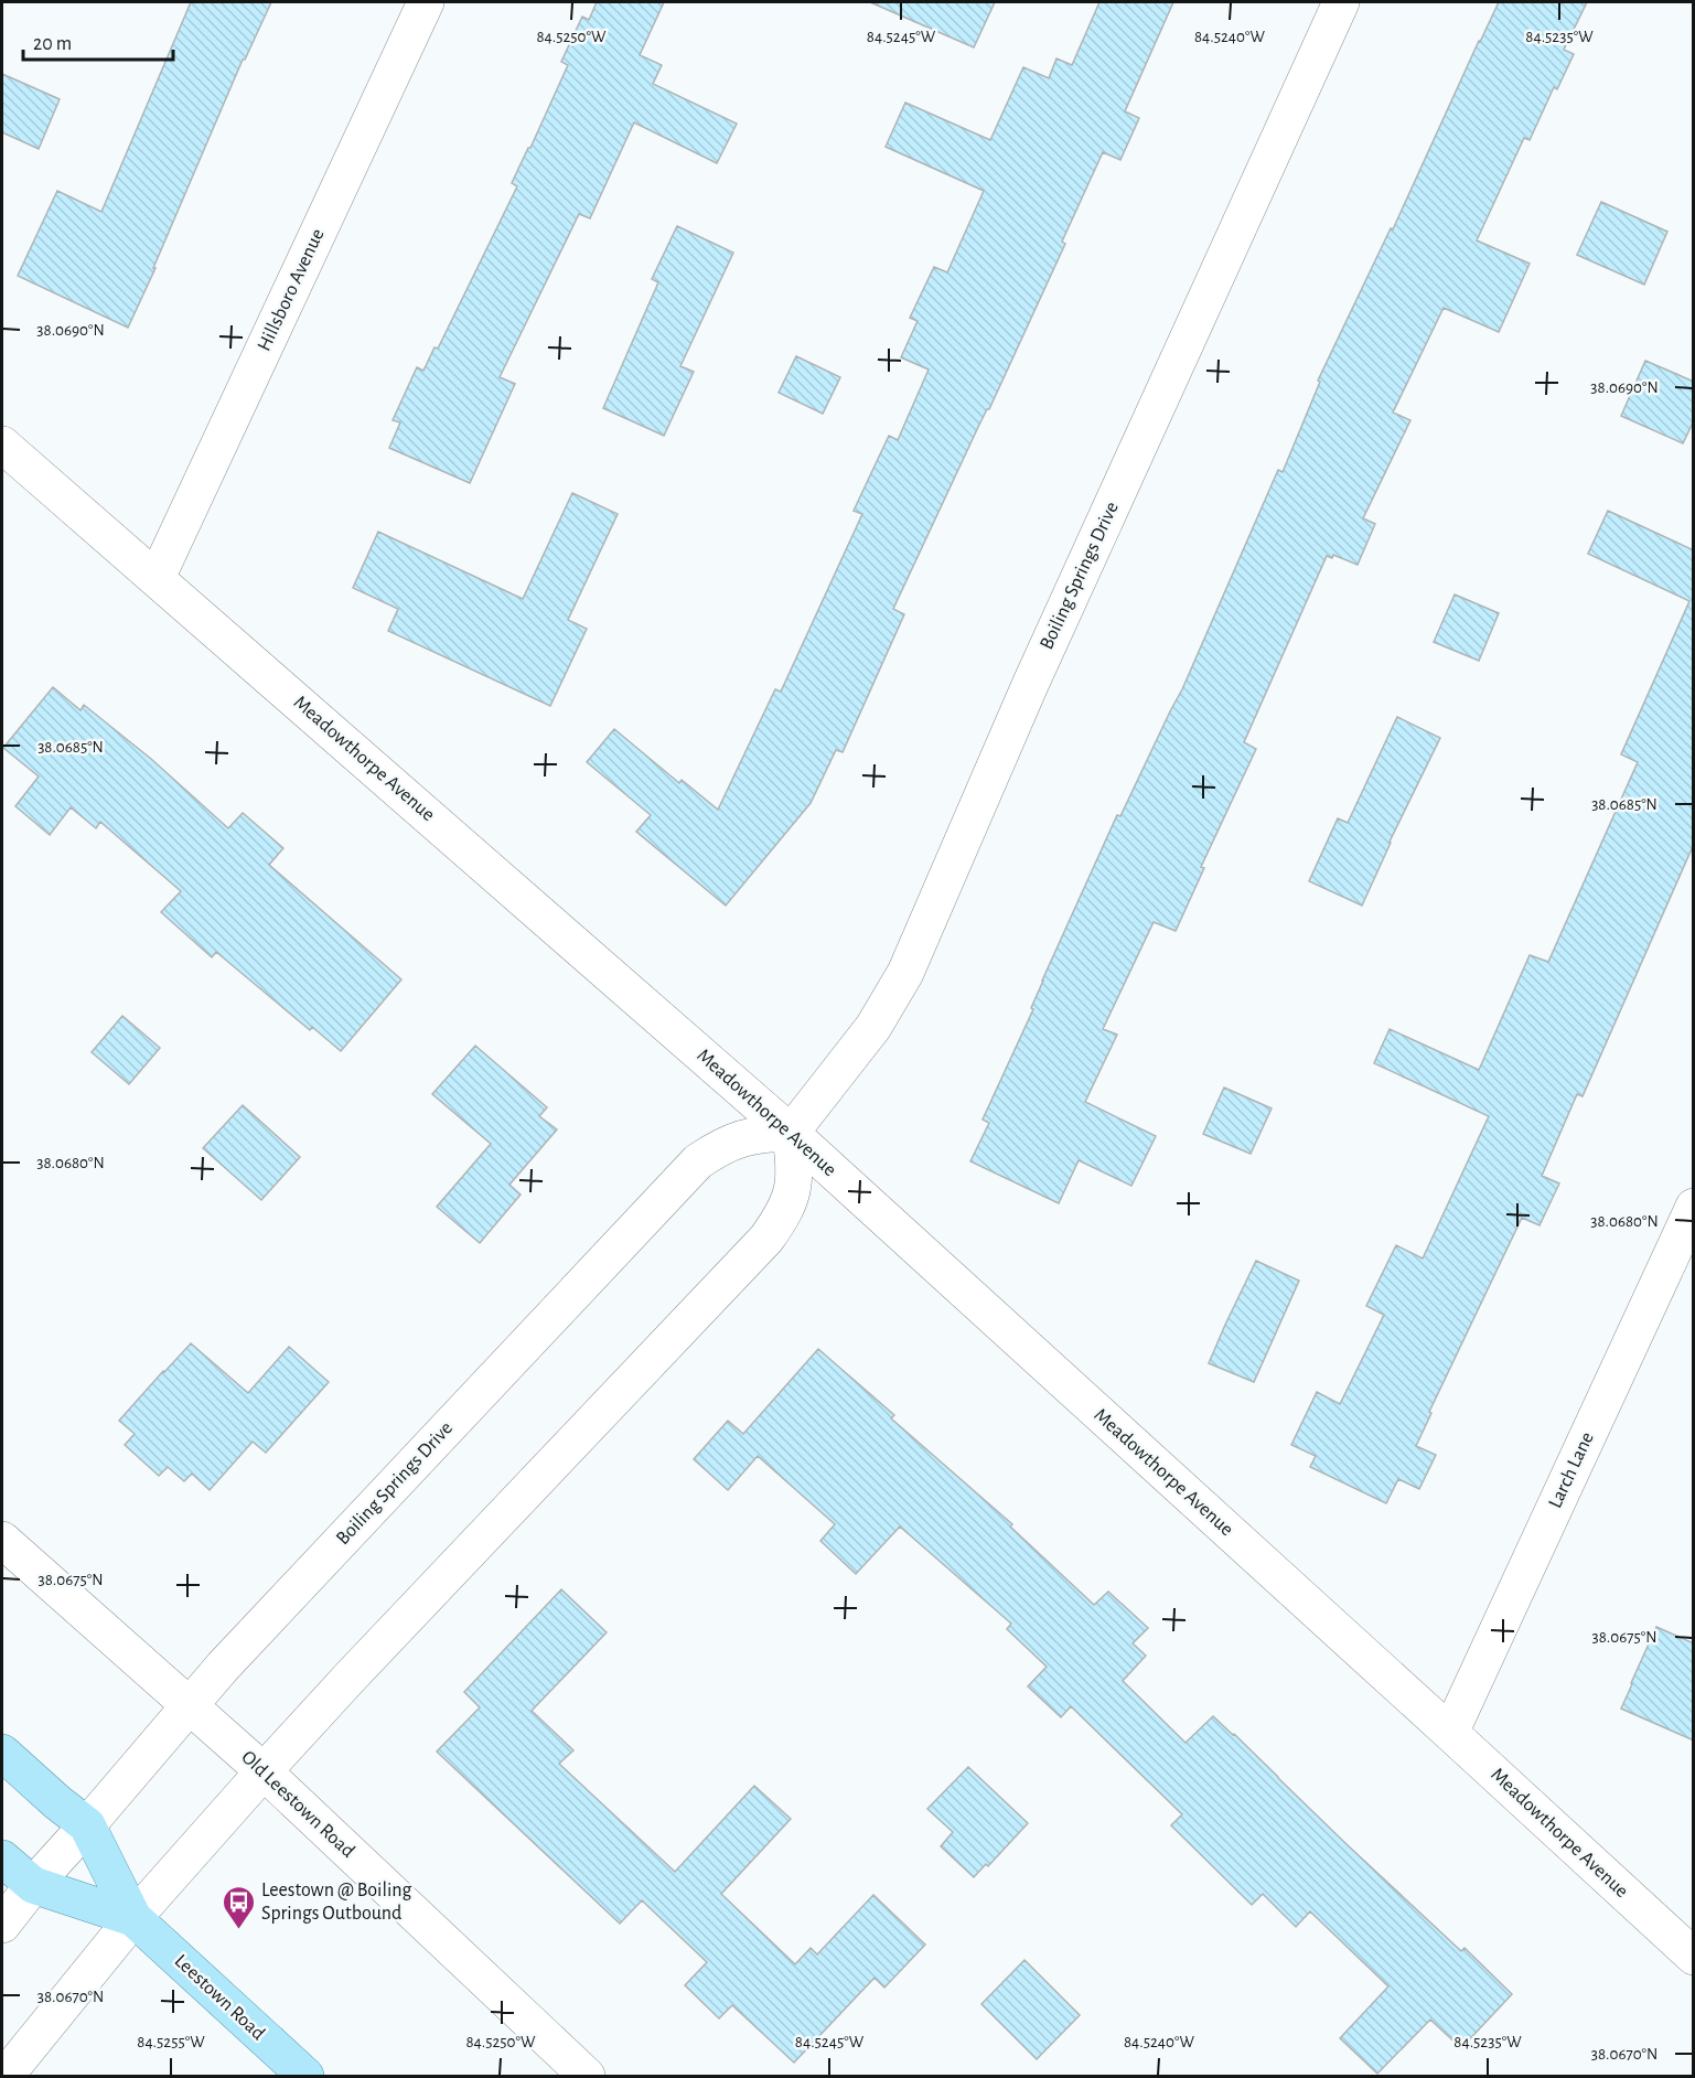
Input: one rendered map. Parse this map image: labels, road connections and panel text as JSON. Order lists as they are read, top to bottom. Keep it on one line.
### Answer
{"streets":{"main road":["Leestown Road"],"street":["Hillsboro Avenue","Boiling Springs Drive","Meadowthorpe Avenue","Larch Lane","Old Leestown Road"]},"crossings":[["Hillsboro Avenue","Meadowthorpe Avenue"],["Boiling Springs Drive","Meadowthorpe Avenue"],["Boiling Springs Drive","Old Leestown Road"],["Boiling Springs Drive","Leestown Road"],["Meadowthorpe Avenue","Larch Lane"]],"places":{"bus stop":["Leestown @ Boiling Springs Outbound"]},"scale_bar":"20 m","coordinates":["84.5250°W","84.5245°W","84.5240°W","84.5235°W","38.0690°N","38.0685°N","38.0680°N","38.0675°N","38.0670°N","84.5255°W"]}
